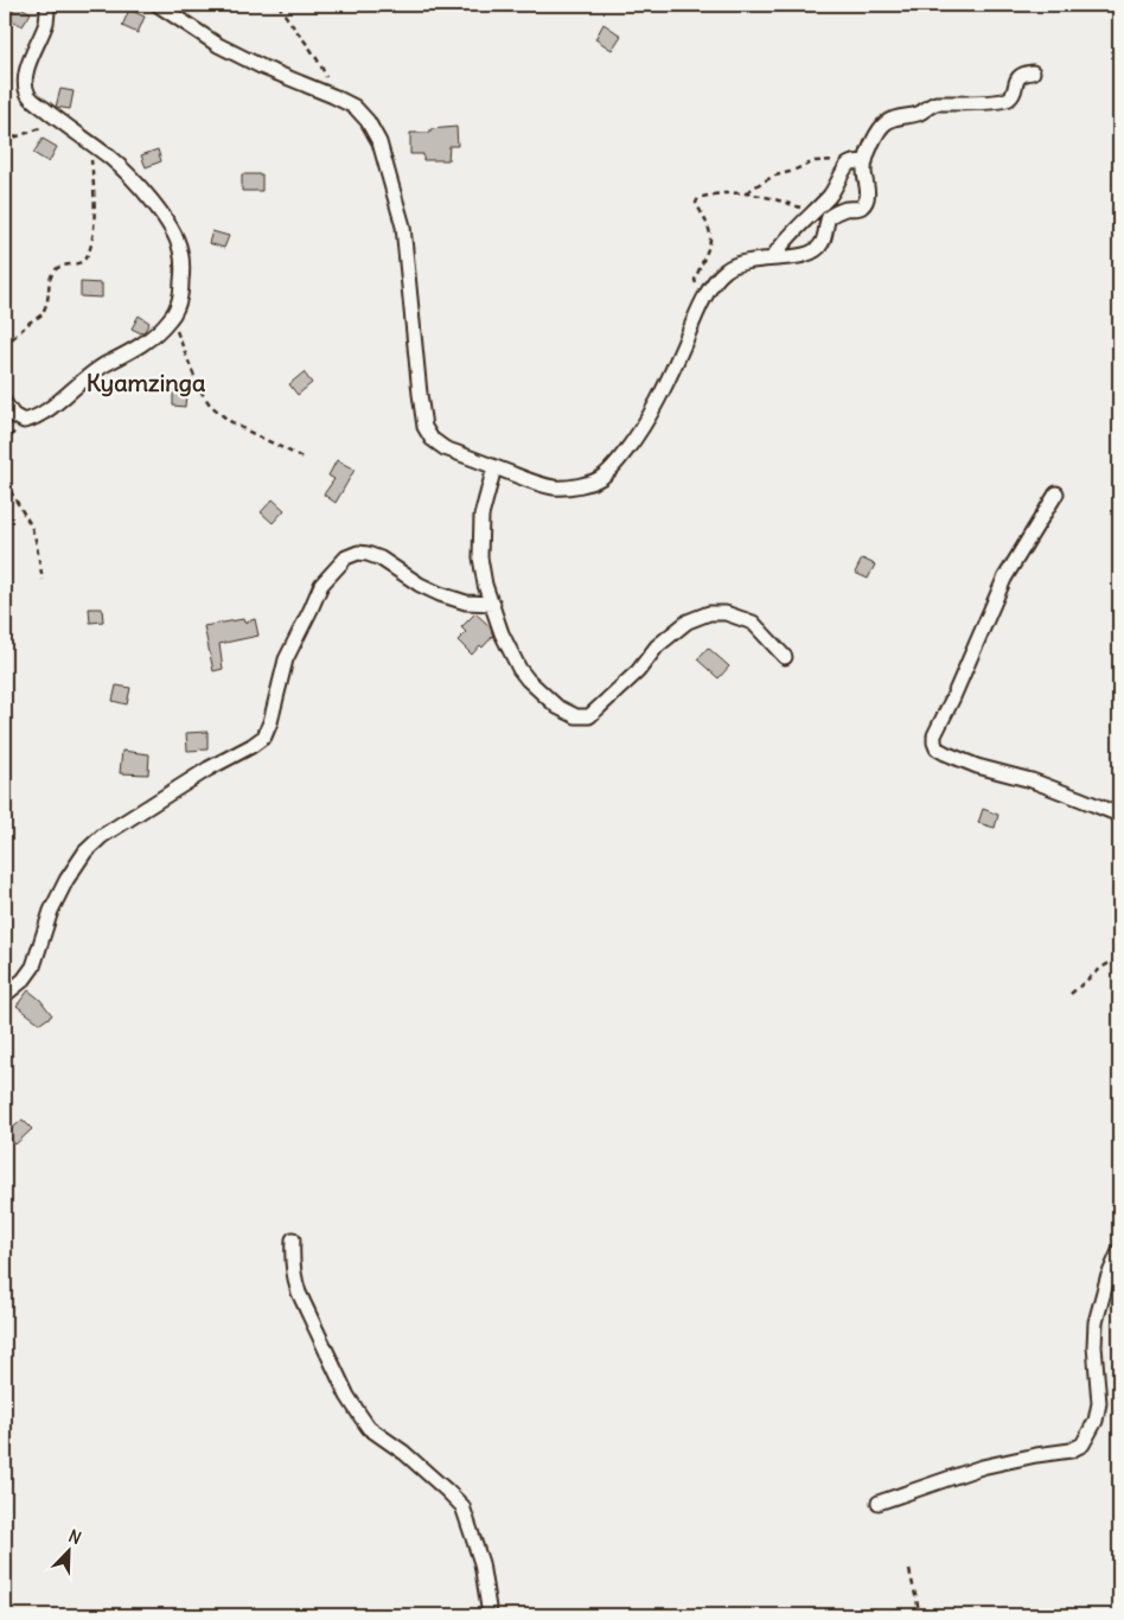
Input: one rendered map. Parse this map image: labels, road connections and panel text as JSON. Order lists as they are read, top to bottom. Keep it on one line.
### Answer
{"districts":["Kyamzinga"],"north":"top right"}
